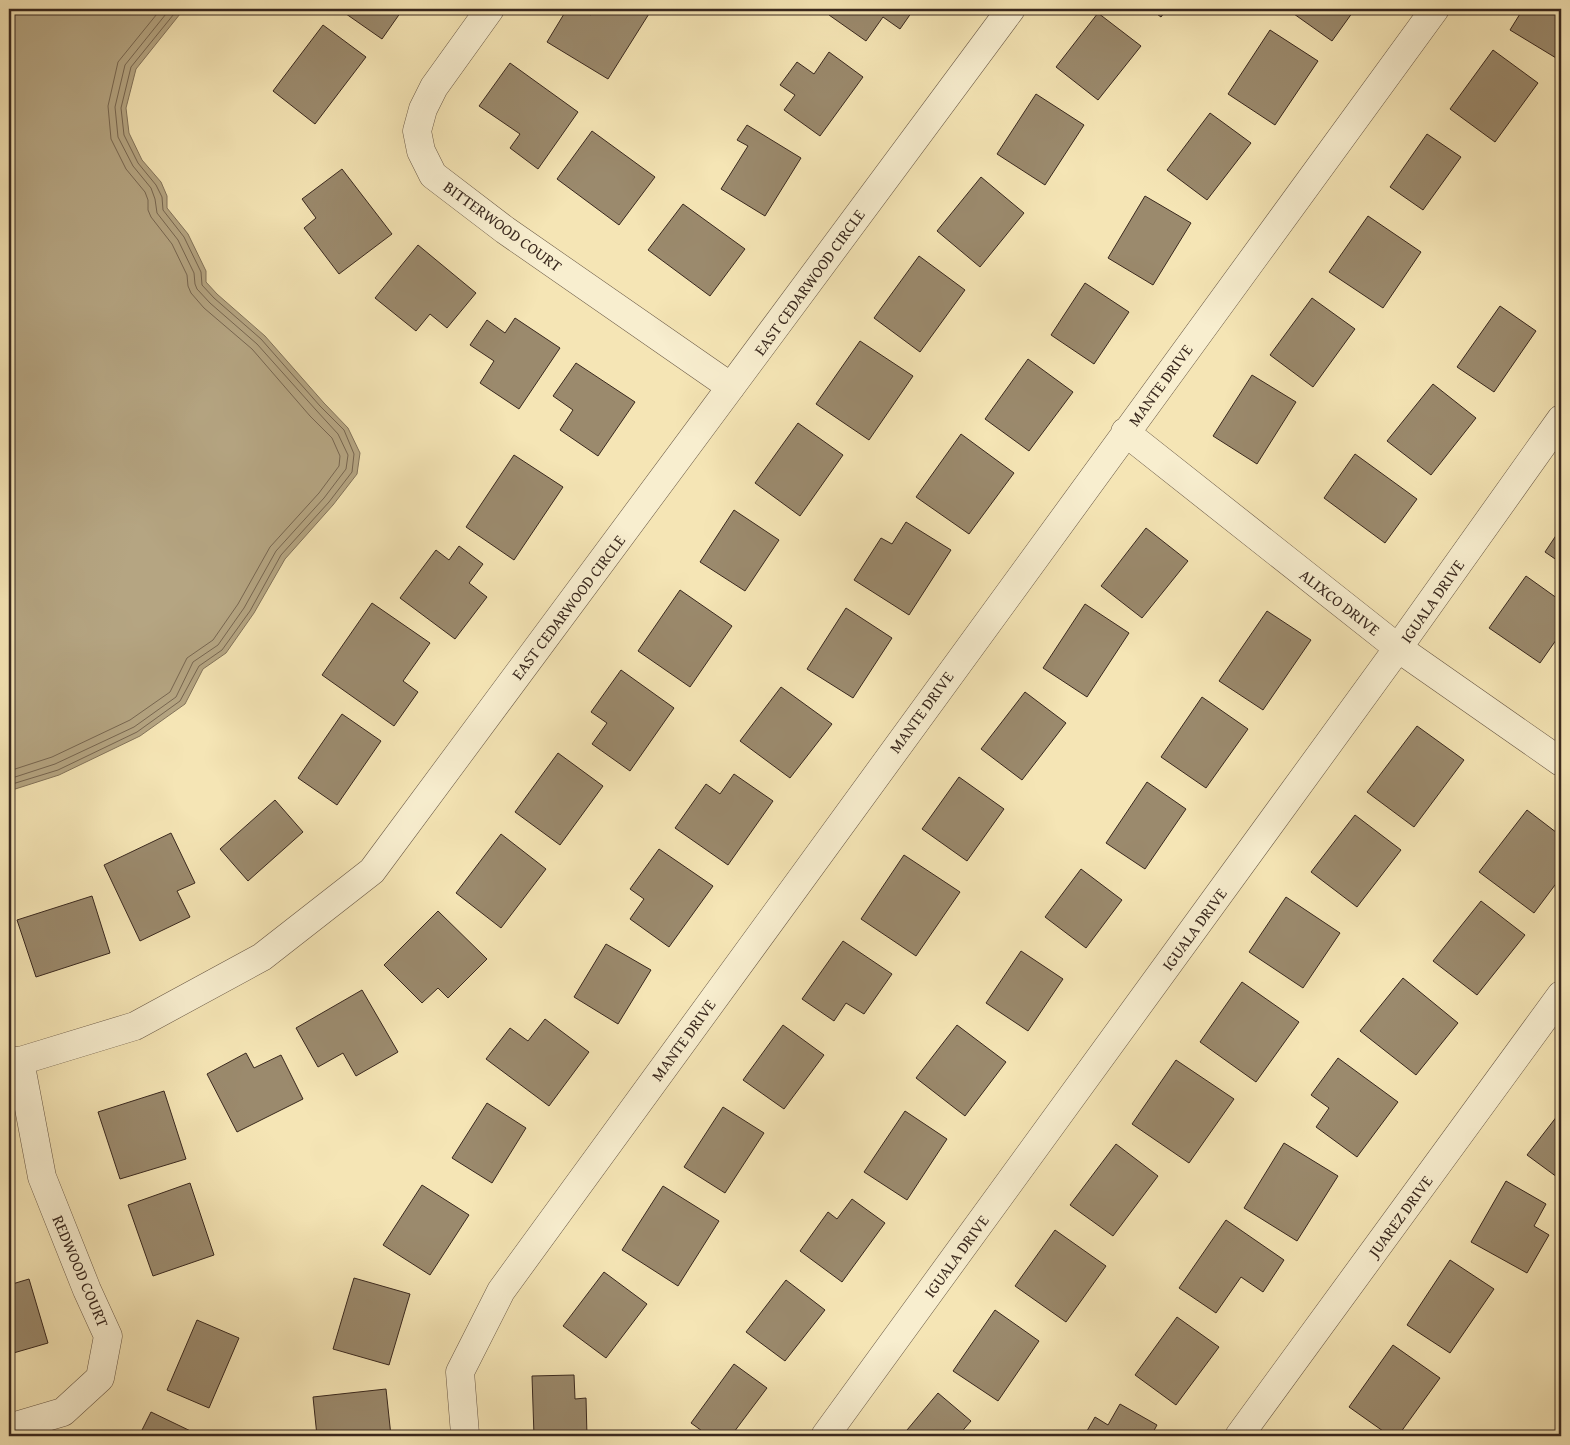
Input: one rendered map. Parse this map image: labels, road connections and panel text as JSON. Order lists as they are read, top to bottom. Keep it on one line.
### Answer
{"streets":{"street":["BITTERWOOD COURT","EAST CEDARWOOD CIRCLE","MANTE DRIVE","IGUALA DRIVE","ALIXCO DRIVE","JUAREZ DRIVE","REDWOOD COURT"]},"crossings":[["BITTERWOOD COURT","EAST CEDARWOOD CIRCLE"],["EAST CEDARWOOD CIRCLE","REDWOOD COURT"],["MANTE DRIVE","ALIXCO DRIVE"],["IGUALA DRIVE","ALIXCO DRIVE"]]}
